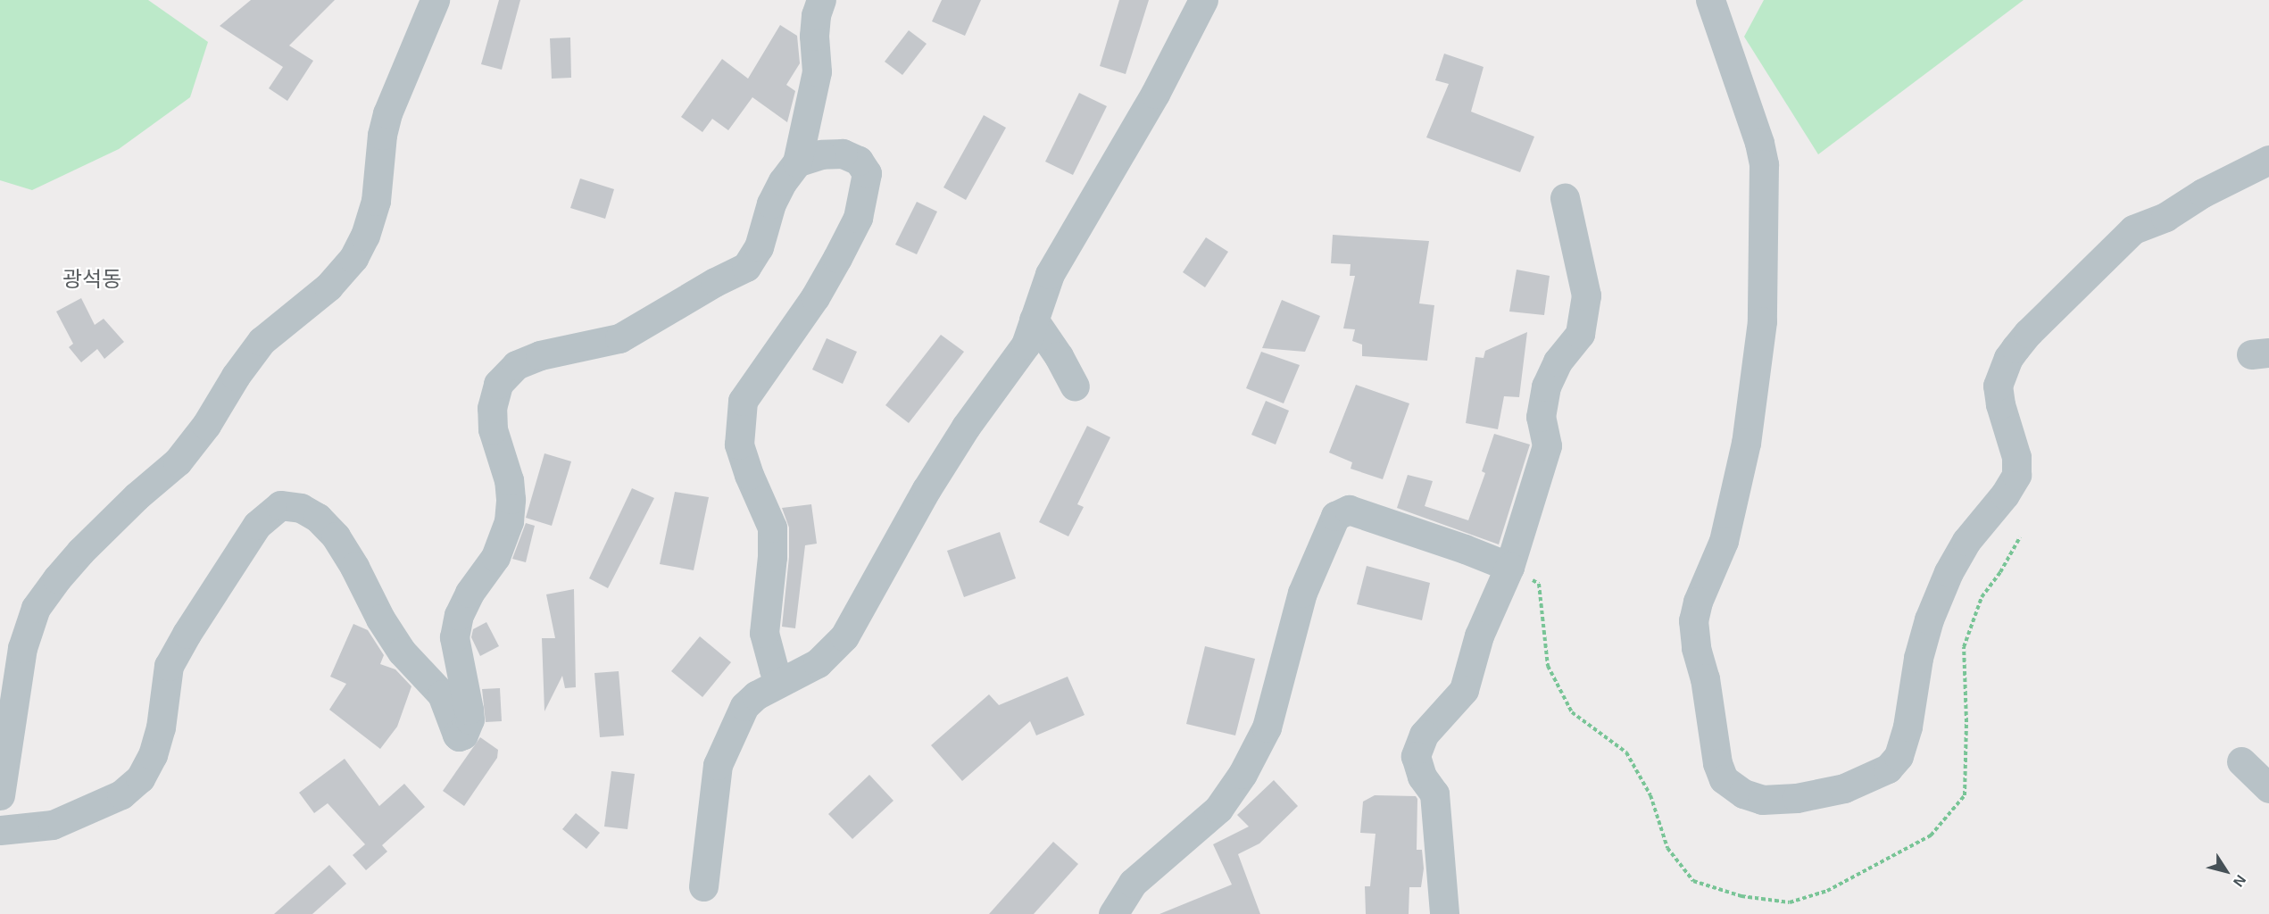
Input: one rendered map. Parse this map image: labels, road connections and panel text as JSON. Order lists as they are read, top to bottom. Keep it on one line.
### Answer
{"districts":["광석동"],"north":"bottom right"}
